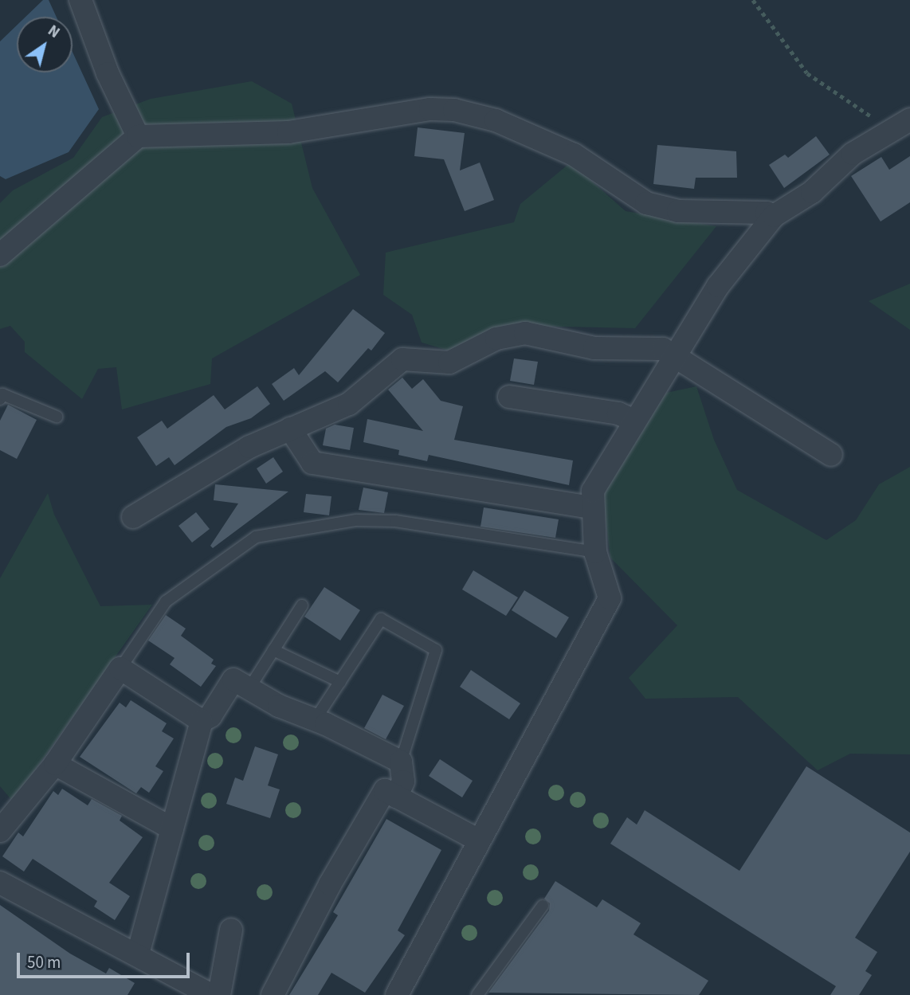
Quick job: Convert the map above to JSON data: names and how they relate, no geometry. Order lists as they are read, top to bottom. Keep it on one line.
{"scale_bar":"50 m","north":"top right"}
